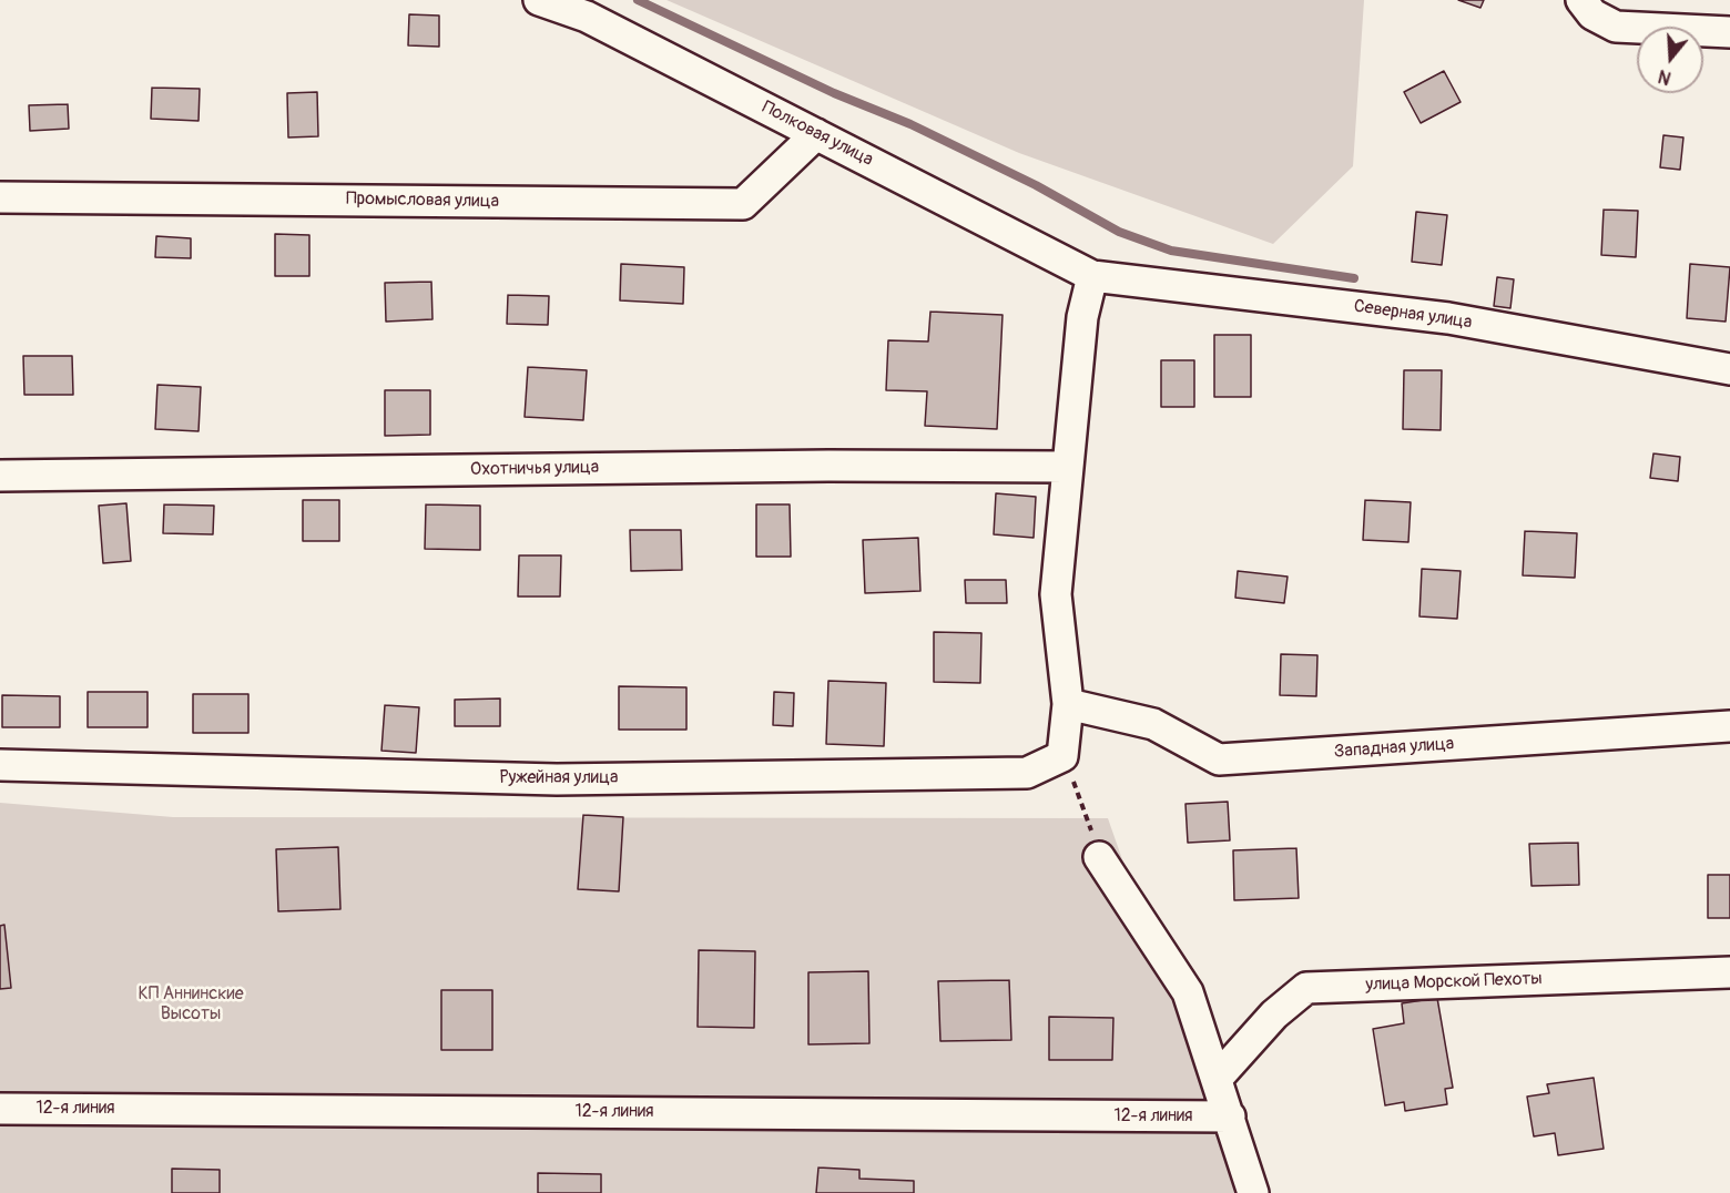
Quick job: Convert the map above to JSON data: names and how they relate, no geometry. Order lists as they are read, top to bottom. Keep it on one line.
{"streets":{"street":["Полковая улица","Промысловая улица","Северная улица","Охотничья улица","Западная улица","Ружейная улица","улица Морской Пехоты","12-я линия"]},"crossings":[["Полковая улица","Промысловая улица"],["Полковая улица","Северная улица"]],"parks":["КП Аннинские Высоты"],"north":"bottom"}
